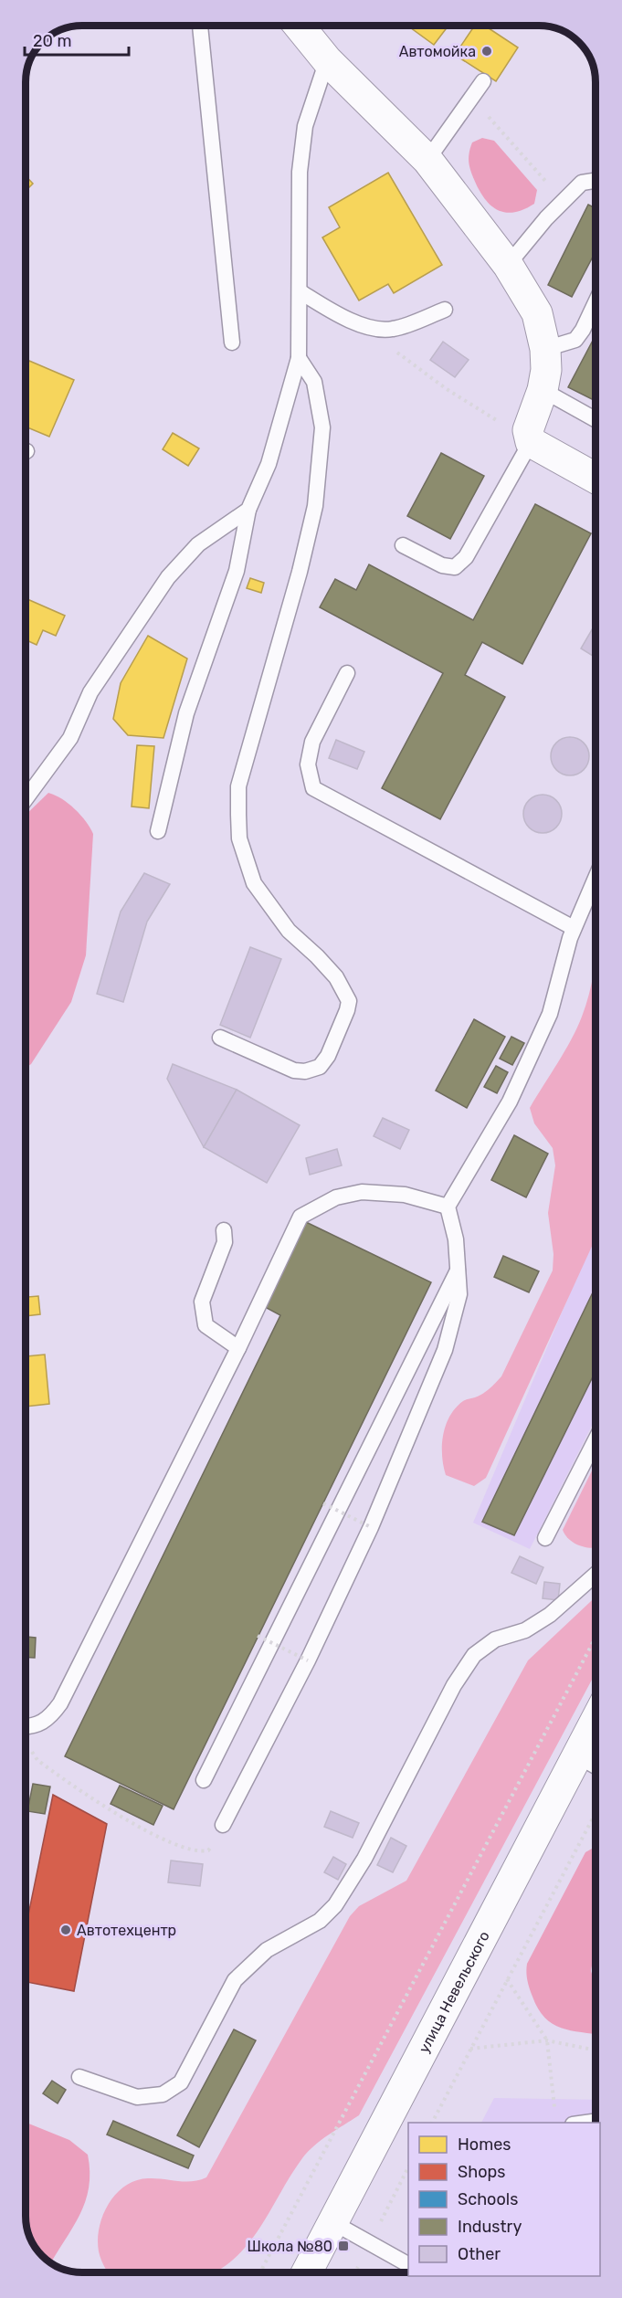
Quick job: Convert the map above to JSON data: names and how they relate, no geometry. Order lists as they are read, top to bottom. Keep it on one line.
{"streets":{"main road":["улица Невельского"]},"places":{"other":["Автомойка","Автотехцентр"],"transit":["Школа №80"]},"legend":["Homes","Shops","Schools","Industry","Other"],"scale_bar":"20 m"}
